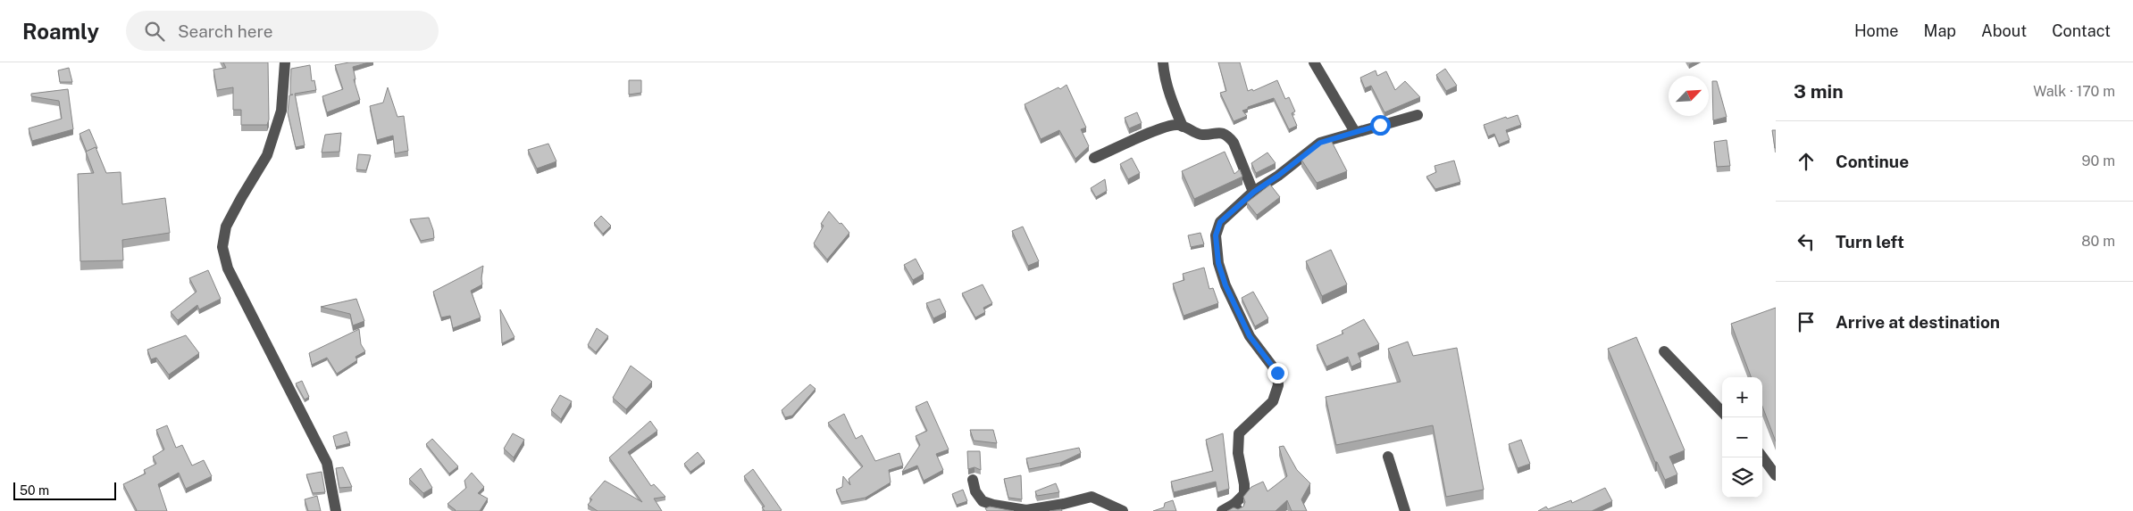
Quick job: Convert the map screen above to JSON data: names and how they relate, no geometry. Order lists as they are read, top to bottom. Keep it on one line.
{"scale_bar":"50 m","north":"top right","page":{"header":"Roamly","search":"Search here","nav":["Home","Map","About","Contact"],"heading":["3 min","Walk · 170 m"],"list":[["Continue","90 m"],["Turn left","80 m"],"Arrive at destination"],"map_buttons":["+","−"],"scale":"50 m"}}
